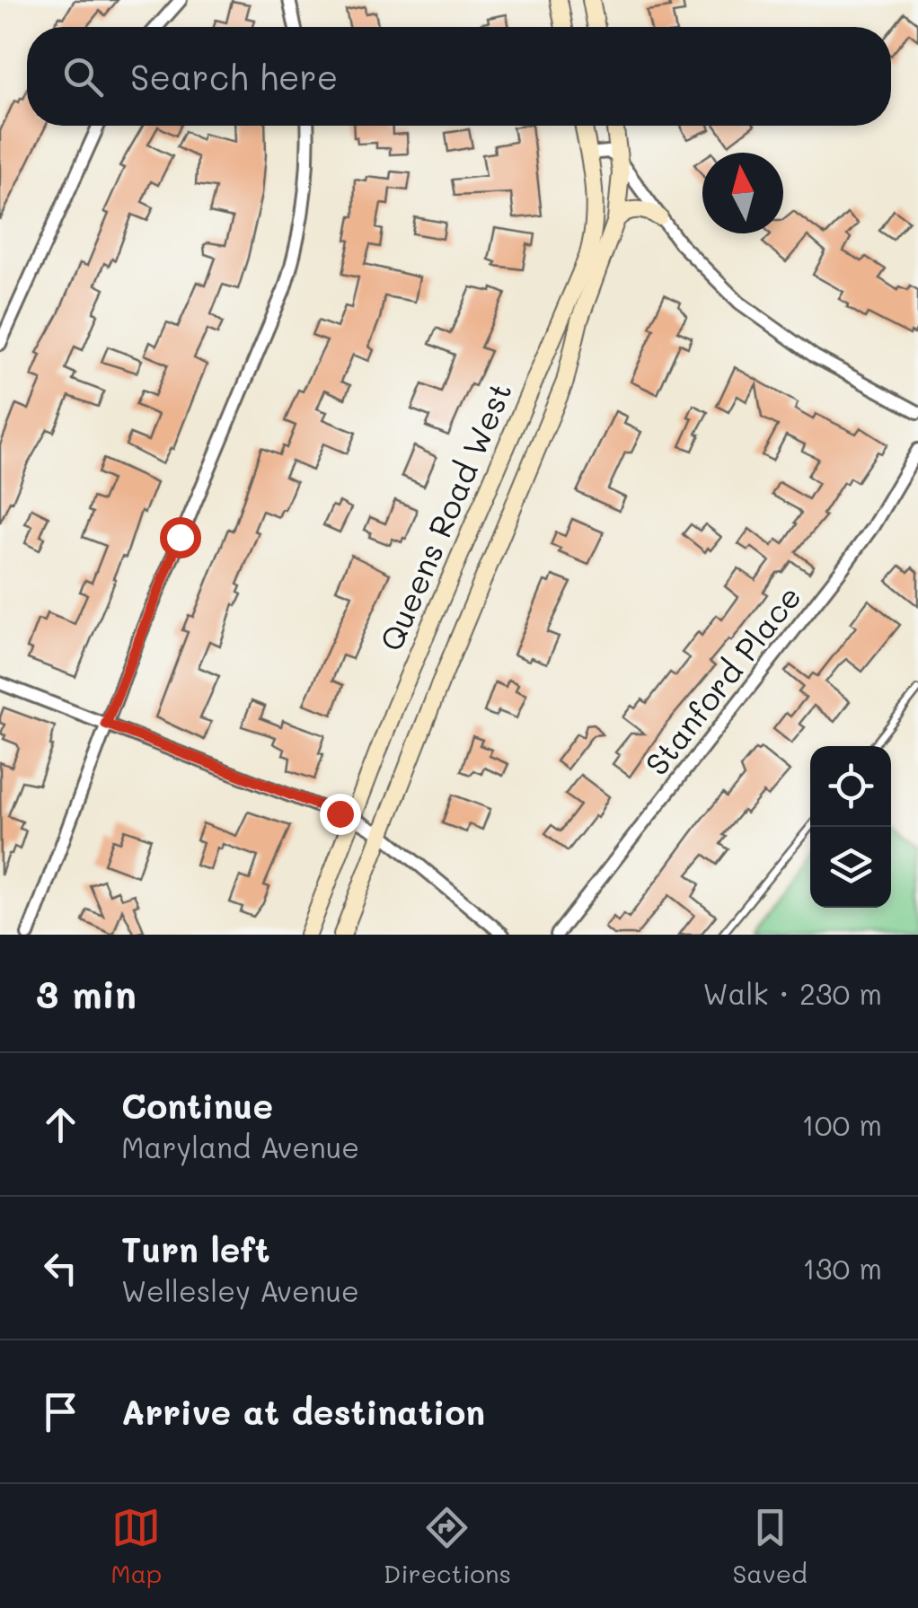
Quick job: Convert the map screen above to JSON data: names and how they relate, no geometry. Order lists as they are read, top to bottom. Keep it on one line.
{"streets":{"street":["Queens Road West","Stanford Place"]},"north":"top","page":{"search":"Search here","heading":["3 min","Walk · 230 m"],"list":[["Continue","Maryland Avenue","100 m"],["Turn left","Wellesley Avenue","130 m"],"Arrive at destination"],"nav":["Map","Directions","Saved"]}}
